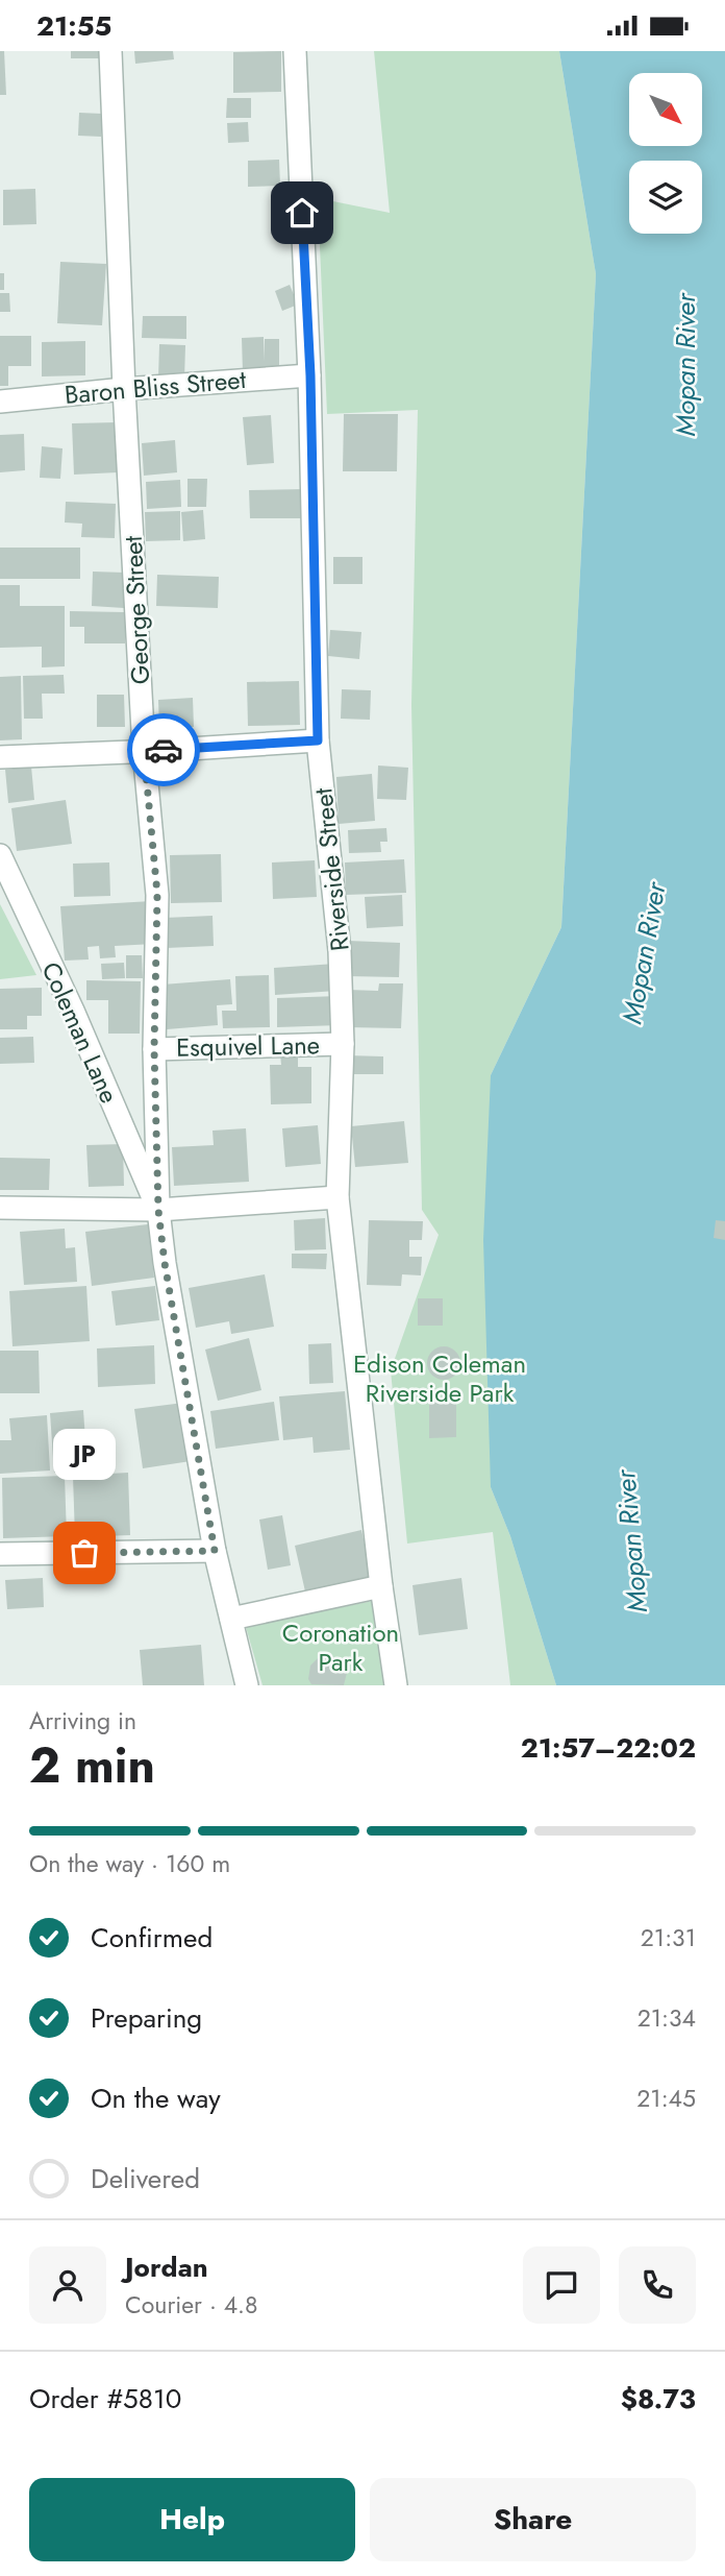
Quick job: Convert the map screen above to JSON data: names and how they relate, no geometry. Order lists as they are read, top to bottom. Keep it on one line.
{"streets":{"street":["Baron Bliss Street","George Street","Riverside Street","Coleman Lane","Esquivel Lane"]},"crossings":[["Baron Bliss Street","George Street"],["Baron Bliss Street","Riverside Street"],["George Street","Coleman Lane"],["George Street","Esquivel Lane"],["Riverside Street","Esquivel Lane"]],"water":["Mopan River"],"parks":["Edison Coleman Riverside Park","Coronation Park"],"places":["JP"],"north":"bottom right","page":{"status":"21:55","bubble":"JP","heading":["2 min","Arriving in","21:57–22:02"],"panel":["Jordan","Courier · 4.8","Order #5810","$8.73"],"bar":"On the way · 160 m","list":[["Confirmed","21:31"],["Preparing","21:34"],["On the way","21:45"],"Delivered"],"buttons":["Help","Share"]}}
